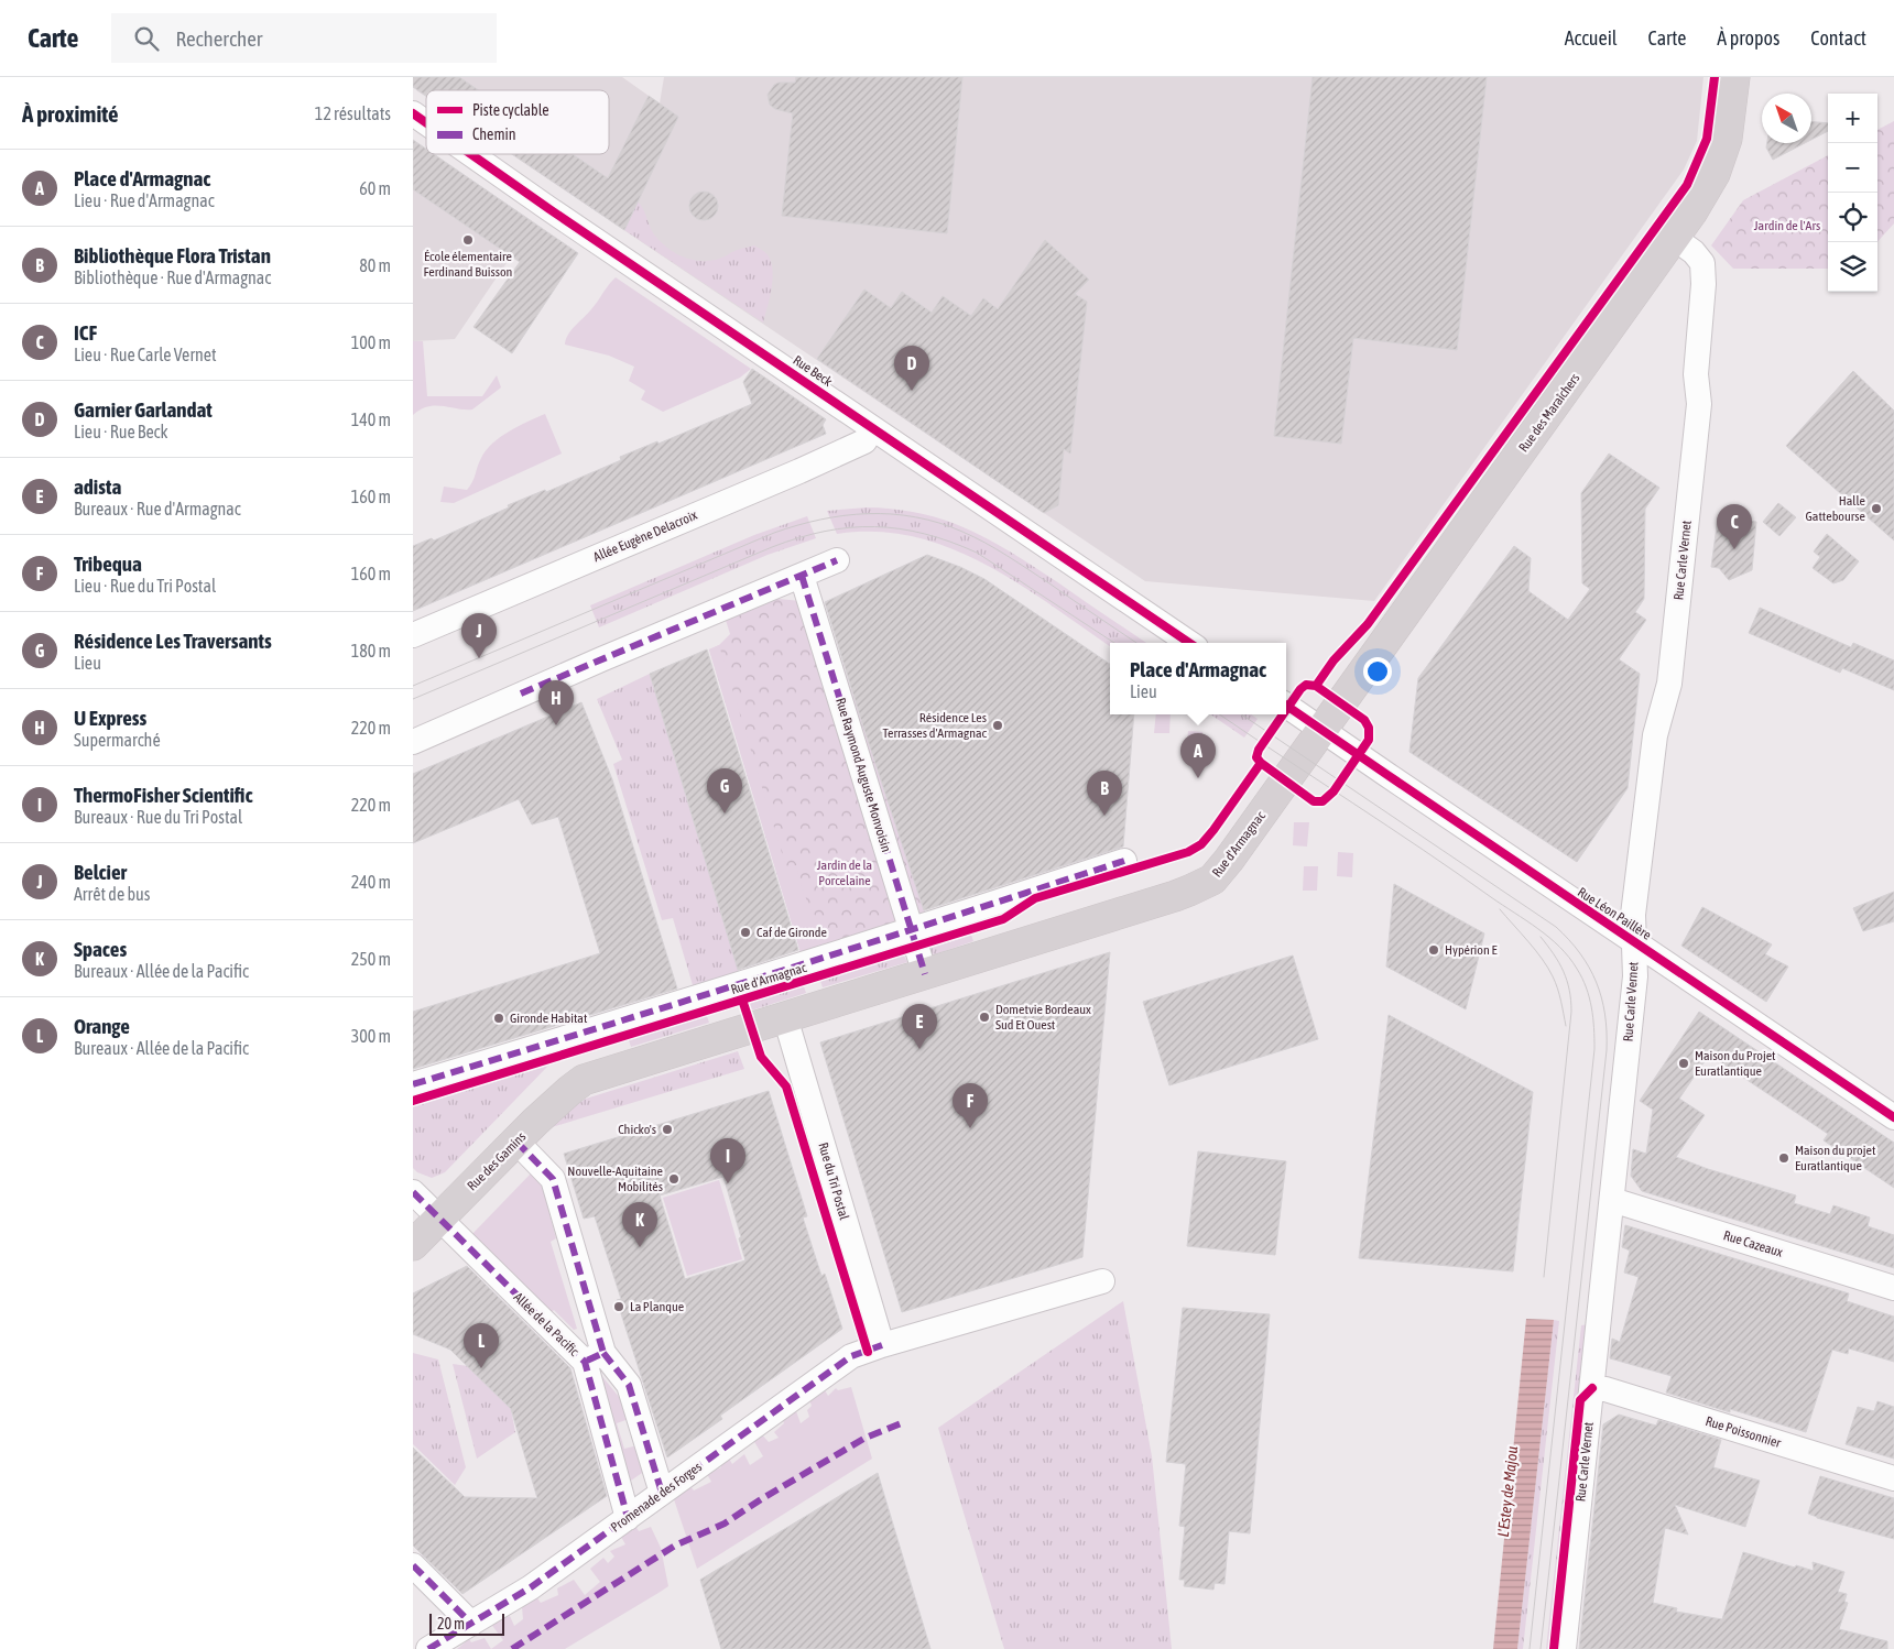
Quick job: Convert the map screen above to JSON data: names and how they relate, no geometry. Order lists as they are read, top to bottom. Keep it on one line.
{"streets":{"main road":["Rue des Maraîchers","Rue d'Armagnac","Rue des Gamins"],"street":["Rue Beck","Allée Eugène Delacroix","Rue Carle Vernet","Rue Raymond Auguste Monvoisin","Rue Léon Paillère","Rue du Tri Postal","Rue Cazeaux","Allée de la Pacific","Rue Poissonnier","Promenade des Forges"]},"crossings":[["Rue Beck","Allée Eugène Delacroix"],["Rue des Maraîchers","Rue Carle Vernet"],["Rue des Maraîchers","Rue d'Armagnac"],["Rue des Maraîchers","Rue Léon Paillère"],["Rue Carle Vernet","Rue Léon Paillère"],["Rue Carle Vernet","Rue Cazeaux"],["Rue Carle Vernet","Rue Poissonnier"],["Rue Raymond Auguste Monvoisin","Rue d'Armagnac"],["Rue d'Armagnac","Rue Léon Paillère"],["Rue d'Armagnac","Rue des Gamins"],["Rue d'Armagnac","Rue du Tri Postal"],["Rue des Gamins","Allée de la Pacific"],["Rue du Tri Postal","Promenade des Forges"],["Allée de la Pacific","Promenade des Forges"]],"water":["L'Estey de Majou"],"parks":["Jardin de l'Ars","Jardin de la Porcelaine"],"places":["École élementaire Ferdinand Buisson","Halle Gattebourse","Résidence Les Terrasses d'Armagnac","Caf de Gironde","Hypérion E","Dometvie Bordeaux Sud Et Ouest","Gironde Habitat","Maison du Projet Euratlantique","Chicko's","Maison du projet Euratlantique","Nouvelle-Aquitaine Mobilités","La Planque"],"legend":["Piste cyclable","Chemin"],"scale_bar":"20 m","north":"top left","page":{"header":"Carte","search":"Rechercher","nav":["Accueil","Carte","À propos","Contact"],"heading":["À proximité","12 résultats"],"map_buttons":["+","−"],"list":[{"mark":"A","name":"Place d'Armagnac","note":"Lieu · Rue d'Armagnac","value":"60 m"},{"mark":"B","name":"Bibliothèque Flora Tristan","note":"Bibliothèque · Rue d'Armagnac","value":"80 m"},{"mark":"C","name":"ICF","note":"Lieu · Rue Carle Vernet","value":"100 m"},{"mark":"D","name":"Garnier Garlandat","note":"Lieu · Rue Beck","value":"140 m"},{"mark":"E","name":"adista","note":"Bureaux · Rue d'Armagnac","value":"160 m"},{"mark":"F","name":"Tribequa","note":"Lieu · Rue du Tri Postal","value":"160 m"},{"mark":"G","name":"Résidence Les Traversants","note":"Lieu","value":"180 m"},{"mark":"H","name":"U Express","note":"Supermarché","value":"220 m"},{"mark":"I","name":"ThermoFisher Scientific","note":"Bureaux · Rue du Tri Postal","value":"220 m"},{"mark":"J","name":"Belcier","note":"Arrêt de bus","value":"240 m"},{"mark":"K","name":"Spaces","note":"Bureaux · Allée de la Pacific","value":"250 m"},{"mark":"L","name":"Orange","note":"Bureaux · Allée de la Pacific","value":"300 m"}],"pins":["D","C","J","H","A","G","B","E","F","I","K","L"],"popup":["Place d'Armagnac","Lieu"],"scale":"20 m"}}
